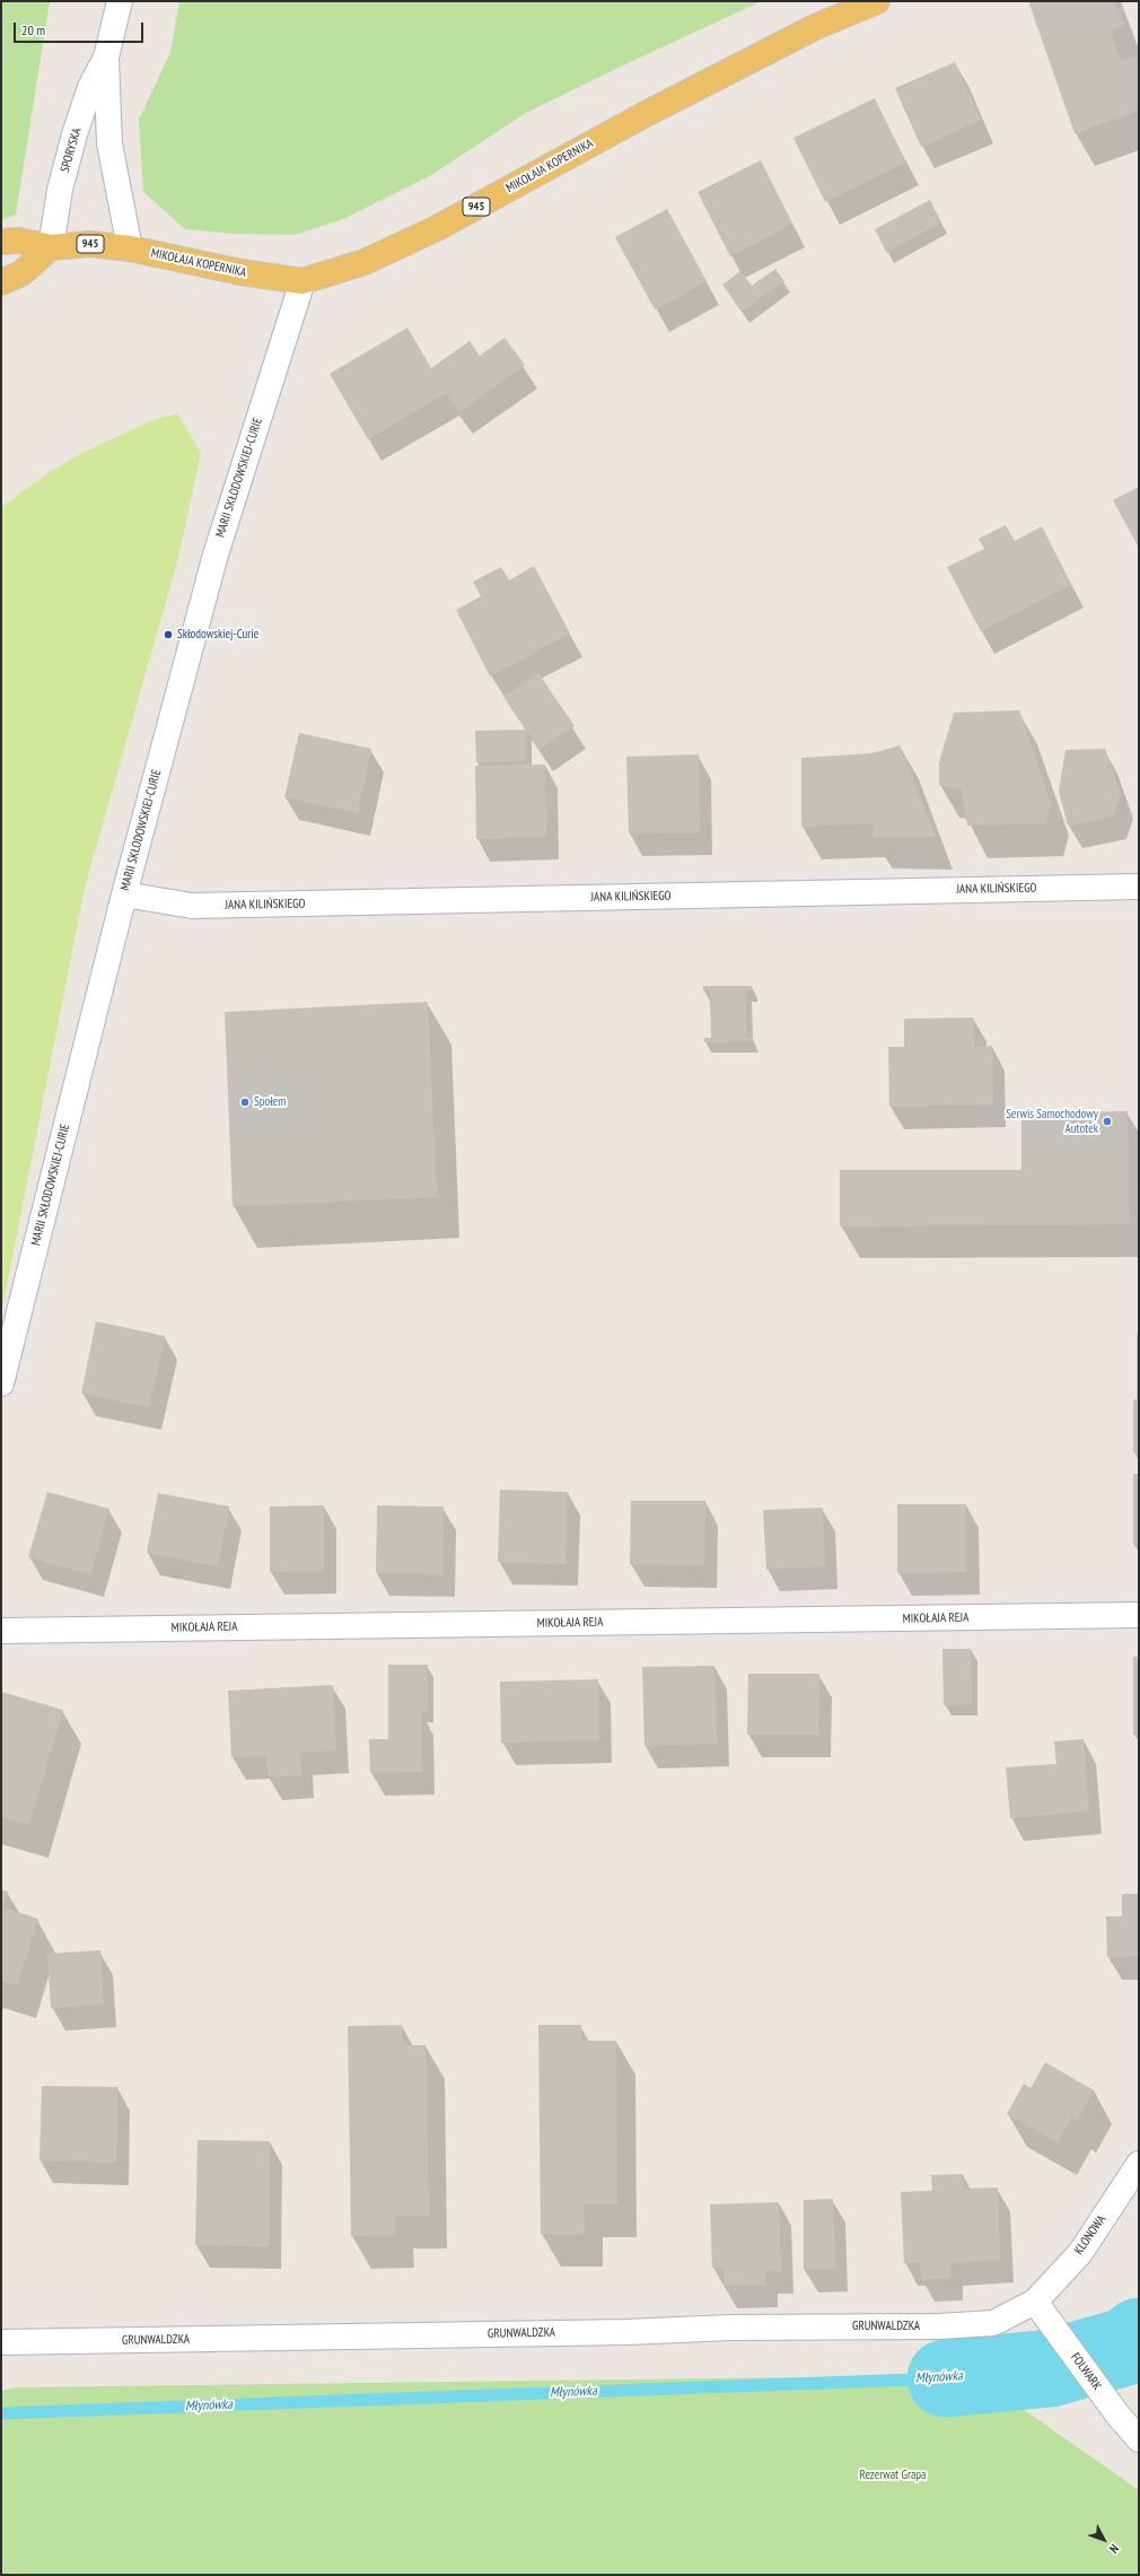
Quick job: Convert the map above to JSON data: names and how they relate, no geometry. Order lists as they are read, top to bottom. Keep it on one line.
{"streets":{"main road":["MIKOŁAJA KOPERNIKA","945"],"street":["SPORYSKA","MARII SKŁODOWSKIEJ-CURIE","JANA KILIŃSKIEGO","MIKOŁAJA REJA","KLONOWA","GRUNWALDZKA","FOLWARK"]},"crossings":[["SPORYSKA","MIKOŁAJA KOPERNIKA"],["MIKOŁAJA KOPERNIKA","MARII SKŁODOWSKIEJ-CURIE"],["MARII SKŁODOWSKIEJ-CURIE","JANA KILIŃSKIEGO"],["KLONOWA","GRUNWALDZKA"],["KLONOWA","FOLWARK"],["GRUNWALDZKA","FOLWARK"]],"water":["Młynówka"],"parks":["Rezerwat Grapa"],"places":["Skłodowskiej-Curie","Społem","Serwis Samochodowy Autotek"],"scale_bar":"20 m","north":"bottom right"}
